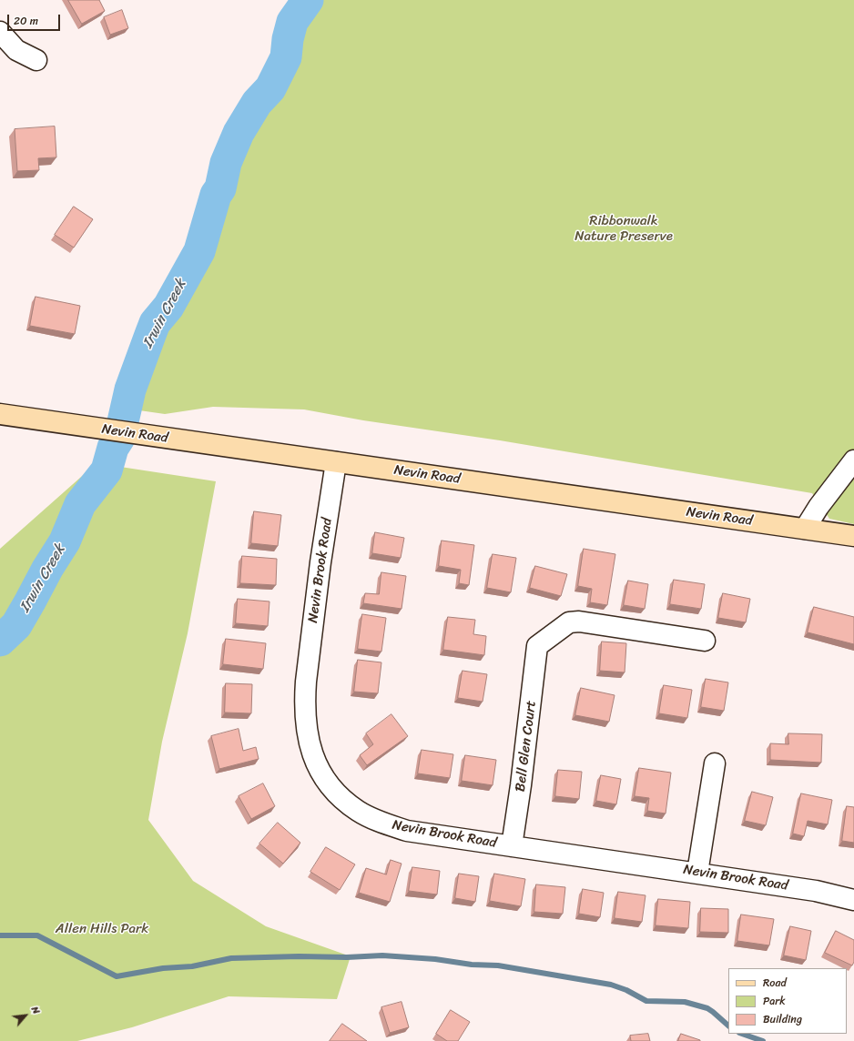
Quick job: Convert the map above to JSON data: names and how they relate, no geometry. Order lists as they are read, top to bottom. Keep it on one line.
{"streets":{"main road":["Nevin Road"],"street":["Nevin Brook Road","Bell Glen Court"]},"crossings":[["Nevin Road","Nevin Brook Road"],["Nevin Brook Road","Bell Glen Court"]],"water":["Irwin Creek"],"parks":["Ribbonwalk Nature Preserve","Allen Hills Park"],"legend":["Road","Park","Building"],"scale_bar":"20 m","north":"top right"}
